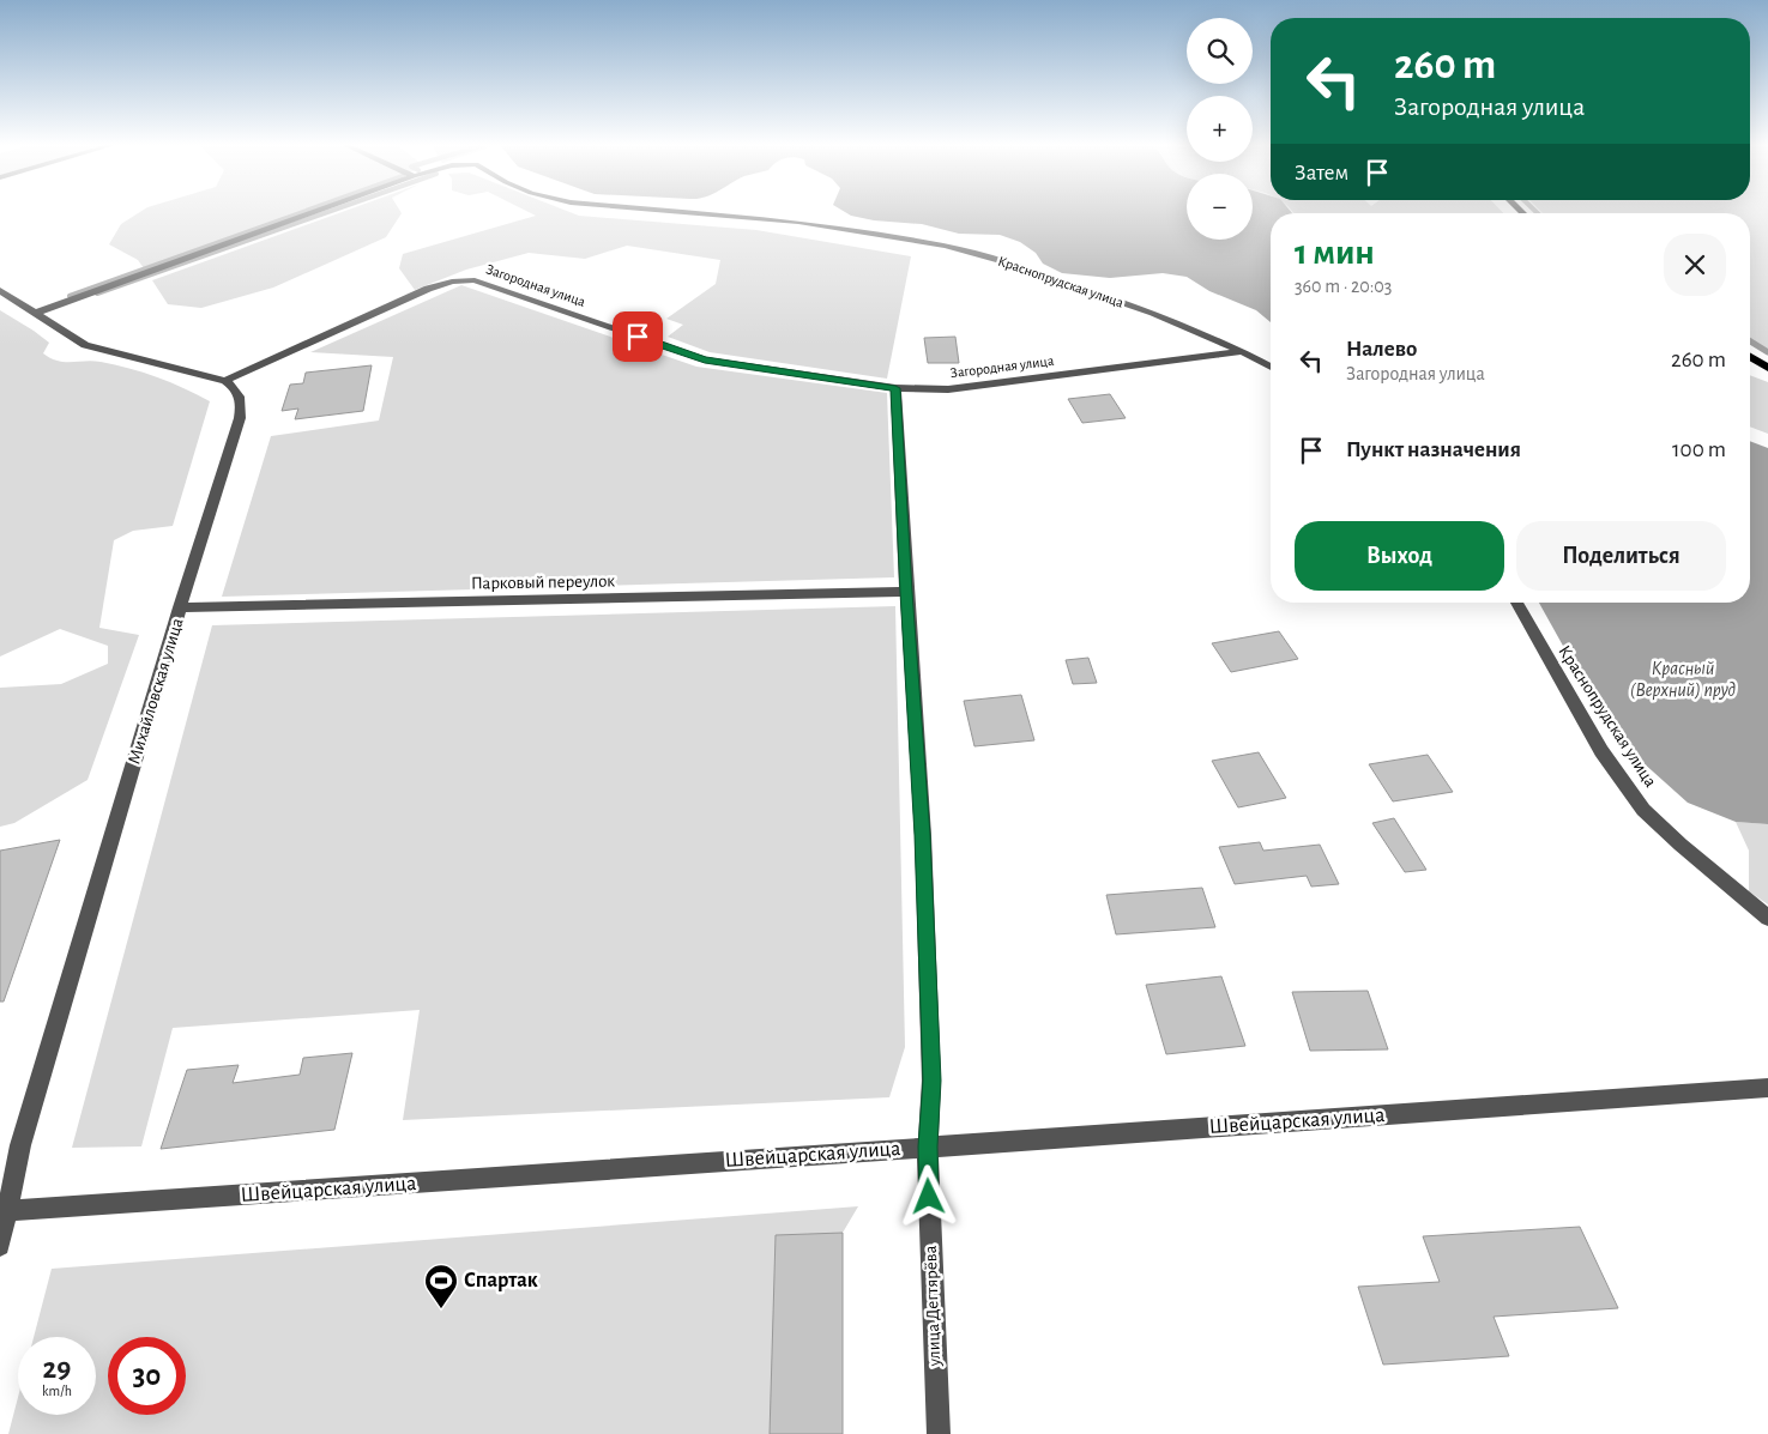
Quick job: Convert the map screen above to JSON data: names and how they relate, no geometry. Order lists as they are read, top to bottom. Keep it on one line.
{"streets":{"street":["Краснопрудская улица","Загородная улица","Парковый переулок","Михайловская улица","Швейцарская улица","улица Дегтярёва"]},"crossings":[["Краснопрудская улица","Загородная улица"],["Загородная улица","Михайловская улица"],["Загородная улица","улица Дегтярёва"],["Парковый переулок","Михайловская улица"],["Парковый переулок","улица Дегтярёва"],["Михайловская улица","Швейцарская улица"],["Швейцарская улица","улица Дегтярёва"]],"water":["Красный (Верхний) пруд"],"places":{"sports":["Спартак"]},"page":{"map_buttons":["+","−"],"turn":["260 m","Загородная улица"],"then":"Затем","heading":["1 мин","360 m · 20:03"],"list":[{"name":"Налево","note":"Загородная улица","value":"260 m"},{"name":"Пункт назначения","value":"100 m"}],"buttons":["Выход","Поделиться"],"speed":"29 km/h","limit":"30"}}
